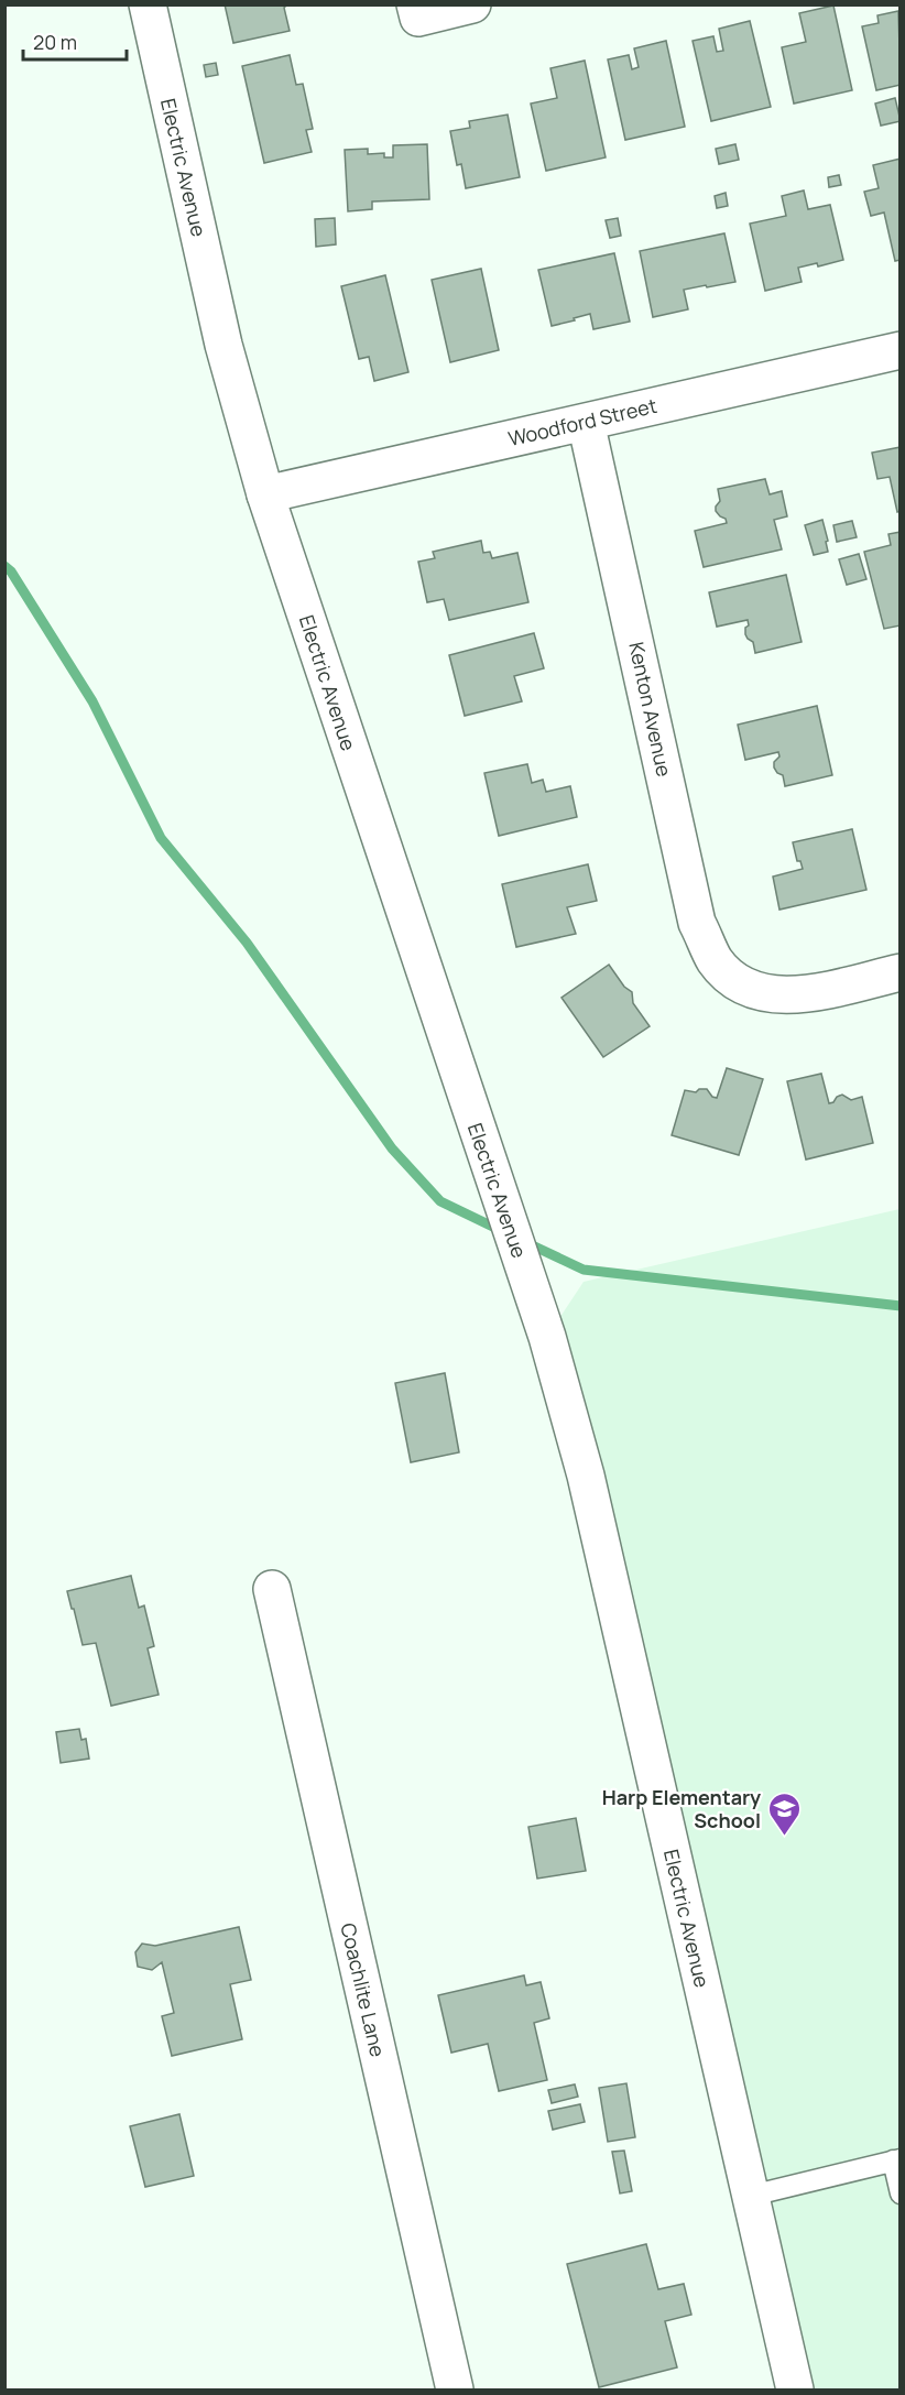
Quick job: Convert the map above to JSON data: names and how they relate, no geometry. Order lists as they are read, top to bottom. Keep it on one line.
{"streets":{"street":["Electric Avenue","Woodford Street","Kenton Avenue","Coachlite Lane"]},"crossings":[["Electric Avenue","Woodford Street"],["Woodford Street","Kenton Avenue"]],"places":{"school or university":["Harp Elementary School"]},"scale_bar":"20 m"}
